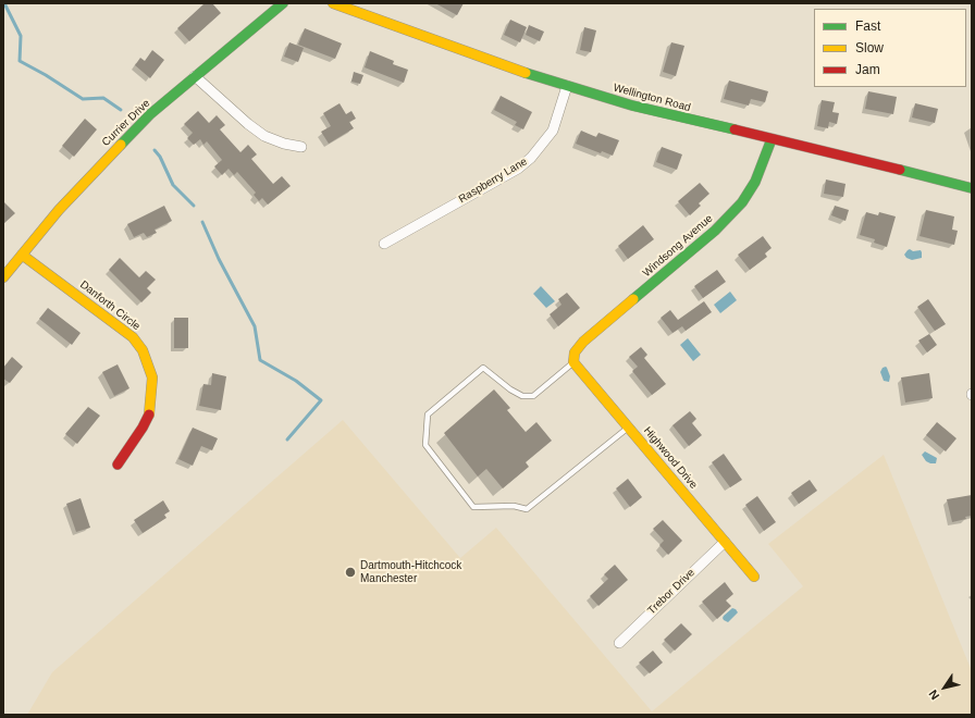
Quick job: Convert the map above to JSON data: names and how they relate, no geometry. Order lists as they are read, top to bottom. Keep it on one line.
{"streets":{"street":["Wellington Road","Currier Drive","Raspberry Lane","Windsong Avenue","Danforth Circle","Highwood Drive","Trebor Drive"]},"crossings":[["Wellington Road","Raspberry Lane"],["Wellington Road","Windsong Avenue"],["Currier Drive","Danforth Circle"],["Windsong Avenue","Highwood Drive"],["Highwood Drive","Trebor Drive"]],"places":["Dartmouth-Hitchcock Manchester"],"legend":["Fast","Slow","Jam"],"north":"bottom left"}
